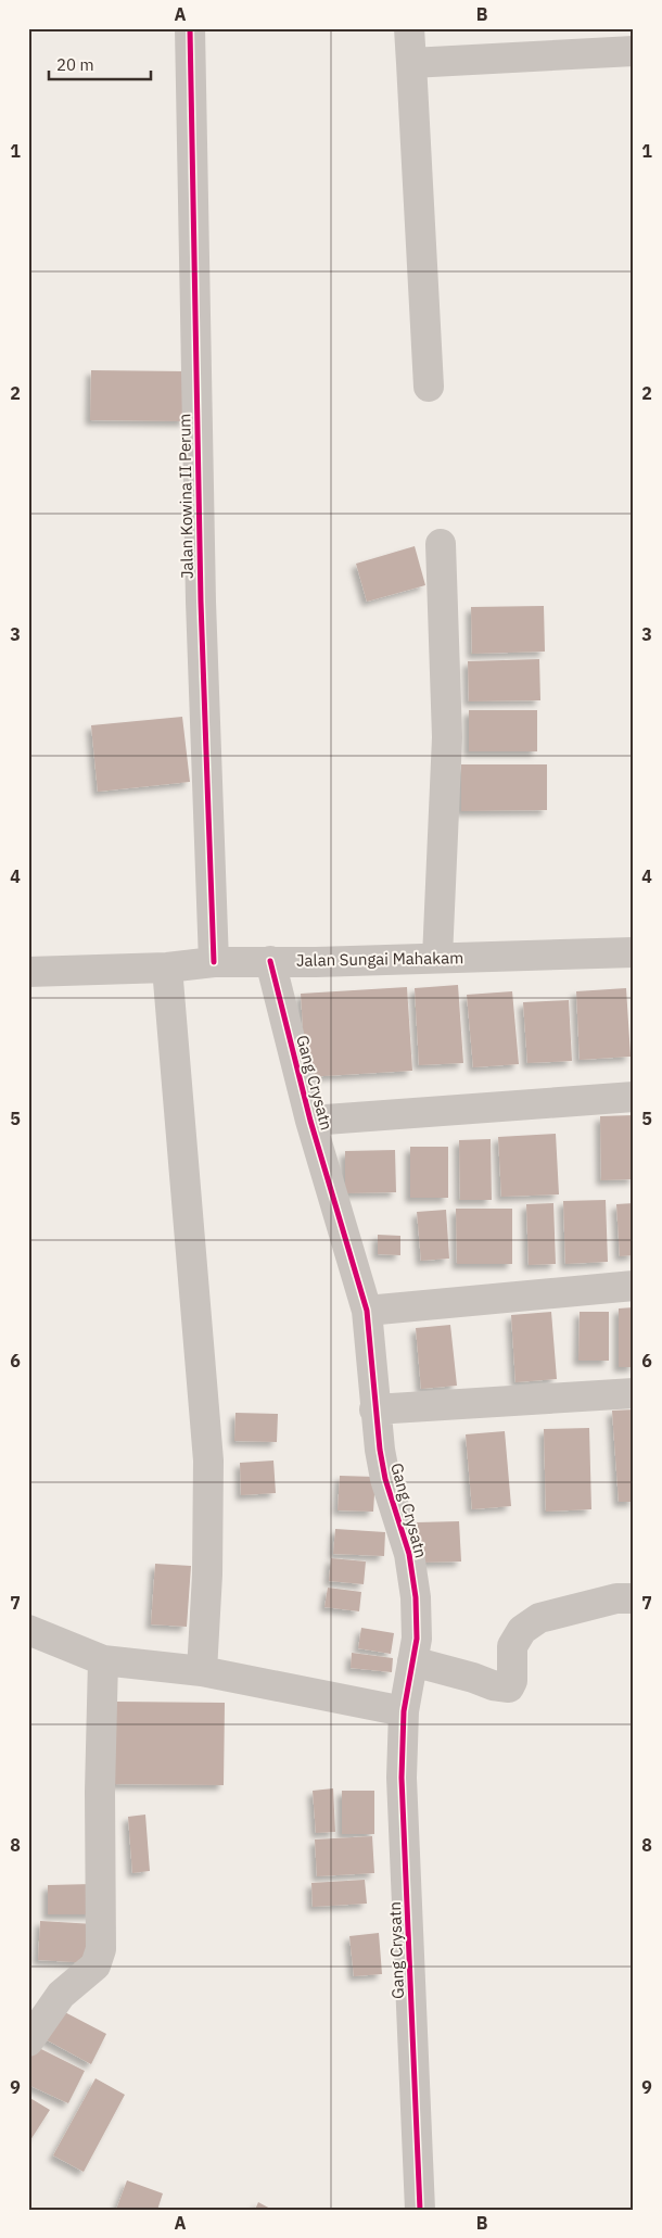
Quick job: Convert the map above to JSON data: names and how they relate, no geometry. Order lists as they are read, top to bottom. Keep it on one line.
{"streets":{"street":["Jalan Kowina II Perum","Jalan Sungai Mahakam","Gang Crysatn"]},"crossings":[["Jalan Kowina II Perum","Jalan Sungai Mahakam"],["Jalan Sungai Mahakam","Gang Crysatn"]],"scale_bar":"20 m","grid":{"columns":["A","B"],"rows":["1","2","3","4","5","6","7","8","9"]}}
